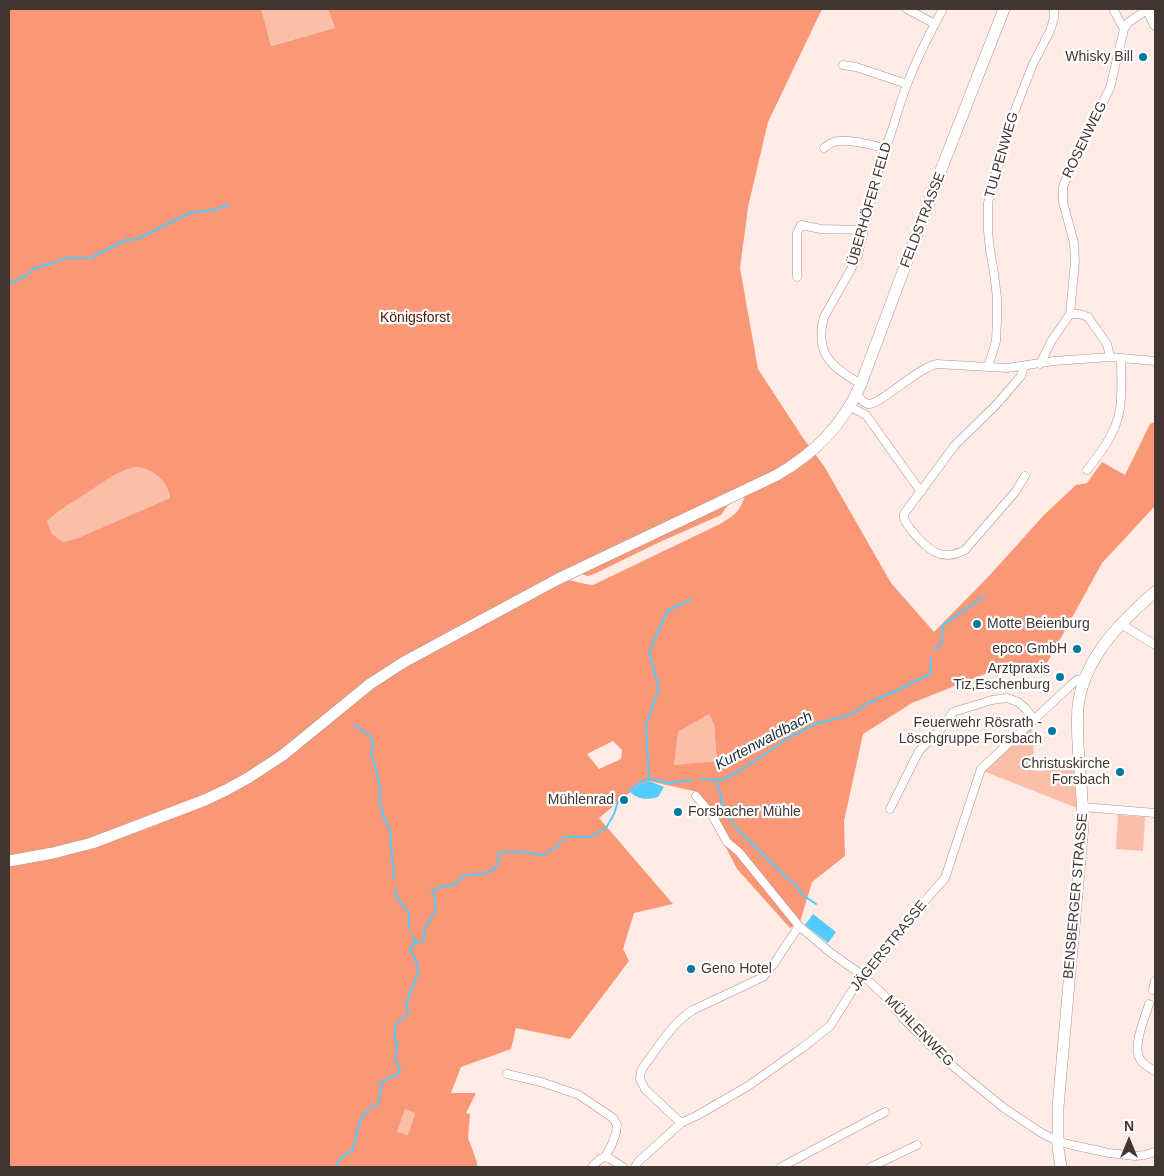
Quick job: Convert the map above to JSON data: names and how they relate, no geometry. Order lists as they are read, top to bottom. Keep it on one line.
{"streets":{"main road":["FELDSTRASSE","BENSBERGER STRASSE"],"street":["ROSENWEG","TULPENWEG","ÜBERHÖFER FELD","JÄGERSTRASSE","MÜHLENWEG"]},"crossings":[["ÜBERHÖFER FELD","FELDSTRASSE"],["BENSBERGER STRASSE","JÄGERSTRASSE"],["BENSBERGER STRASSE","MÜHLENWEG"],["JÄGERSTRASSE","MÜHLENWEG"]],"water":["Kurtenwaldbach"],"parks":["Königsforst"],"places":["Whisky Bill","Motte Beienburg","epco GmbH","Arztpraxis Tiz,Eschenburg","Feuerwehr Rösrath - Löschgruppe Forsbach","Christuskirche Forsbach","Mühlenrad","Forsbacher Mühle","Geno Hotel"],"north":"top"}
